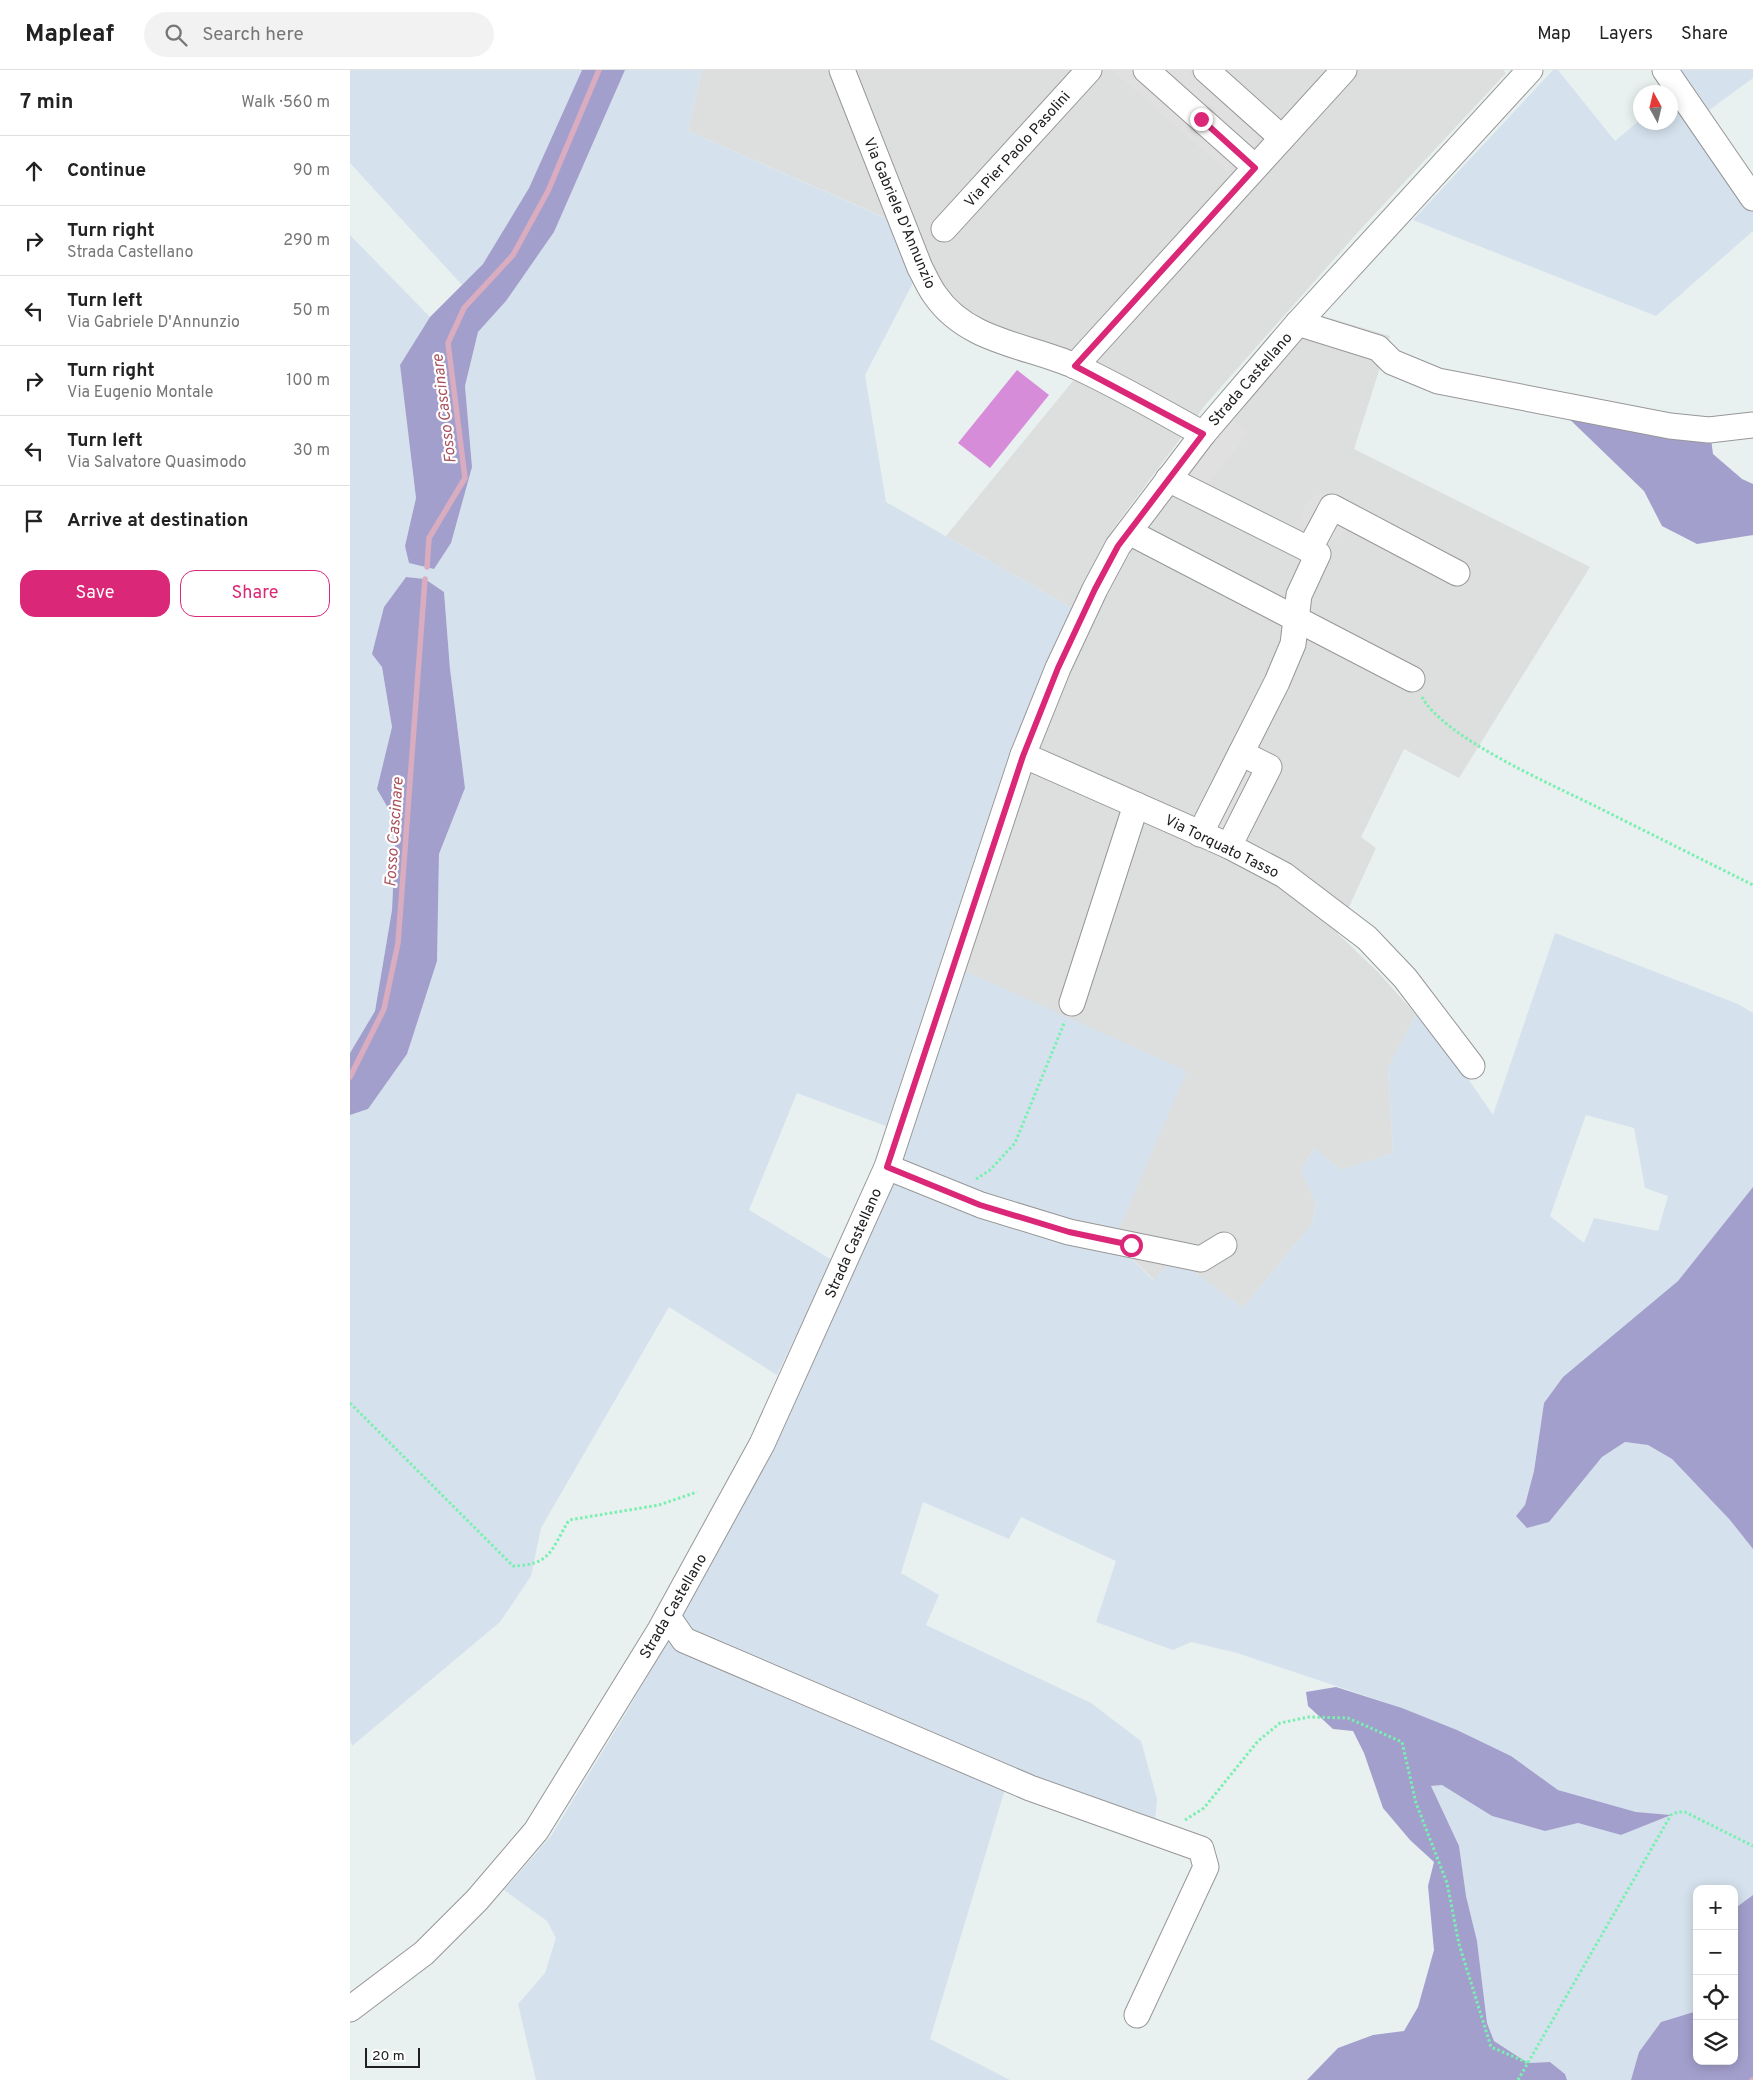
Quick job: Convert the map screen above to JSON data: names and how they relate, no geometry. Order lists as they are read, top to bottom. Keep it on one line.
{"streets":{"street":["Via Pier Paolo Pasolini","Via Gabriele D'Annunzio","Strada Castellano","Via Torquato Tasso"]},"crossings":[["Via Gabriele D'Annunzio","Strada Castellano"],["Strada Castellano","Via Torquato Tasso"]],"water":["Fosso Cascinare"],"scale_bar":"20 m","north":"top","page":{"header":"Mapleaf","search":"Search here","nav":["Map","Layers","Share"],"heading":["7 min","Walk · 560 m"],"list":[["Continue","90 m"],["Turn right","Strada Castellano","290 m"],["Turn left","Via Gabriele D'Annunzio","50 m"],["Turn right","Via Eugenio Montale","100 m"],["Turn left","Via Salvatore Quasimodo","30 m"],"Arrive at destination"],"buttons":["Save","Share"],"map_buttons":["+","−"],"scale":"20 m"}}
